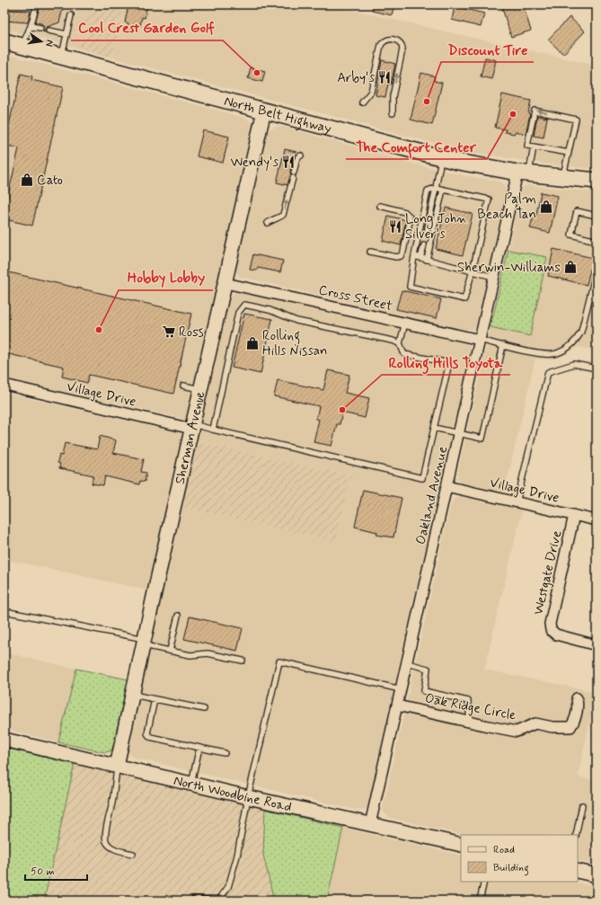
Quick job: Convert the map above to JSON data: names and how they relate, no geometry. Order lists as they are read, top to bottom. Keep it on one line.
{"streets":{"main road":["North Belt Highway"],"street":["Cross Street","Village Drive","Sherman Avenue","Oakland Avenue","Westgate Drive","Oak Ridge Circle","North Woodbine Road"]},"crossings":[["North Belt Highway","Sherman Avenue"],["North Belt Highway","Oakland Avenue"],["Cross Street","Sherman Avenue"],["Cross Street","Oakland Avenue"],["Village Drive","Sherman Avenue"],["Village Drive","Oakland Avenue"],["Village Drive","Westgate Drive"],["Sherman Avenue","North Woodbine Road"],["Oakland Avenue","Oak Ridge Circle"],["Oakland Avenue","North Woodbine Road"]],"places":{"other":["Cool Crest Garden Golf","Discount Tire","The Comfort Center","Hobby Lobby","Rolling Hills Toyota"],"restaurant":["Arby's","Wendy's","Long John Silver's"],"shop":["Cato","Palm Beach Tan","Sherwin-Williams","Rolling Hills Nissan"],"supermarket":["Ross"]},"legend":["Road","Building"],"scale_bar":"50 m","north":"right"}
